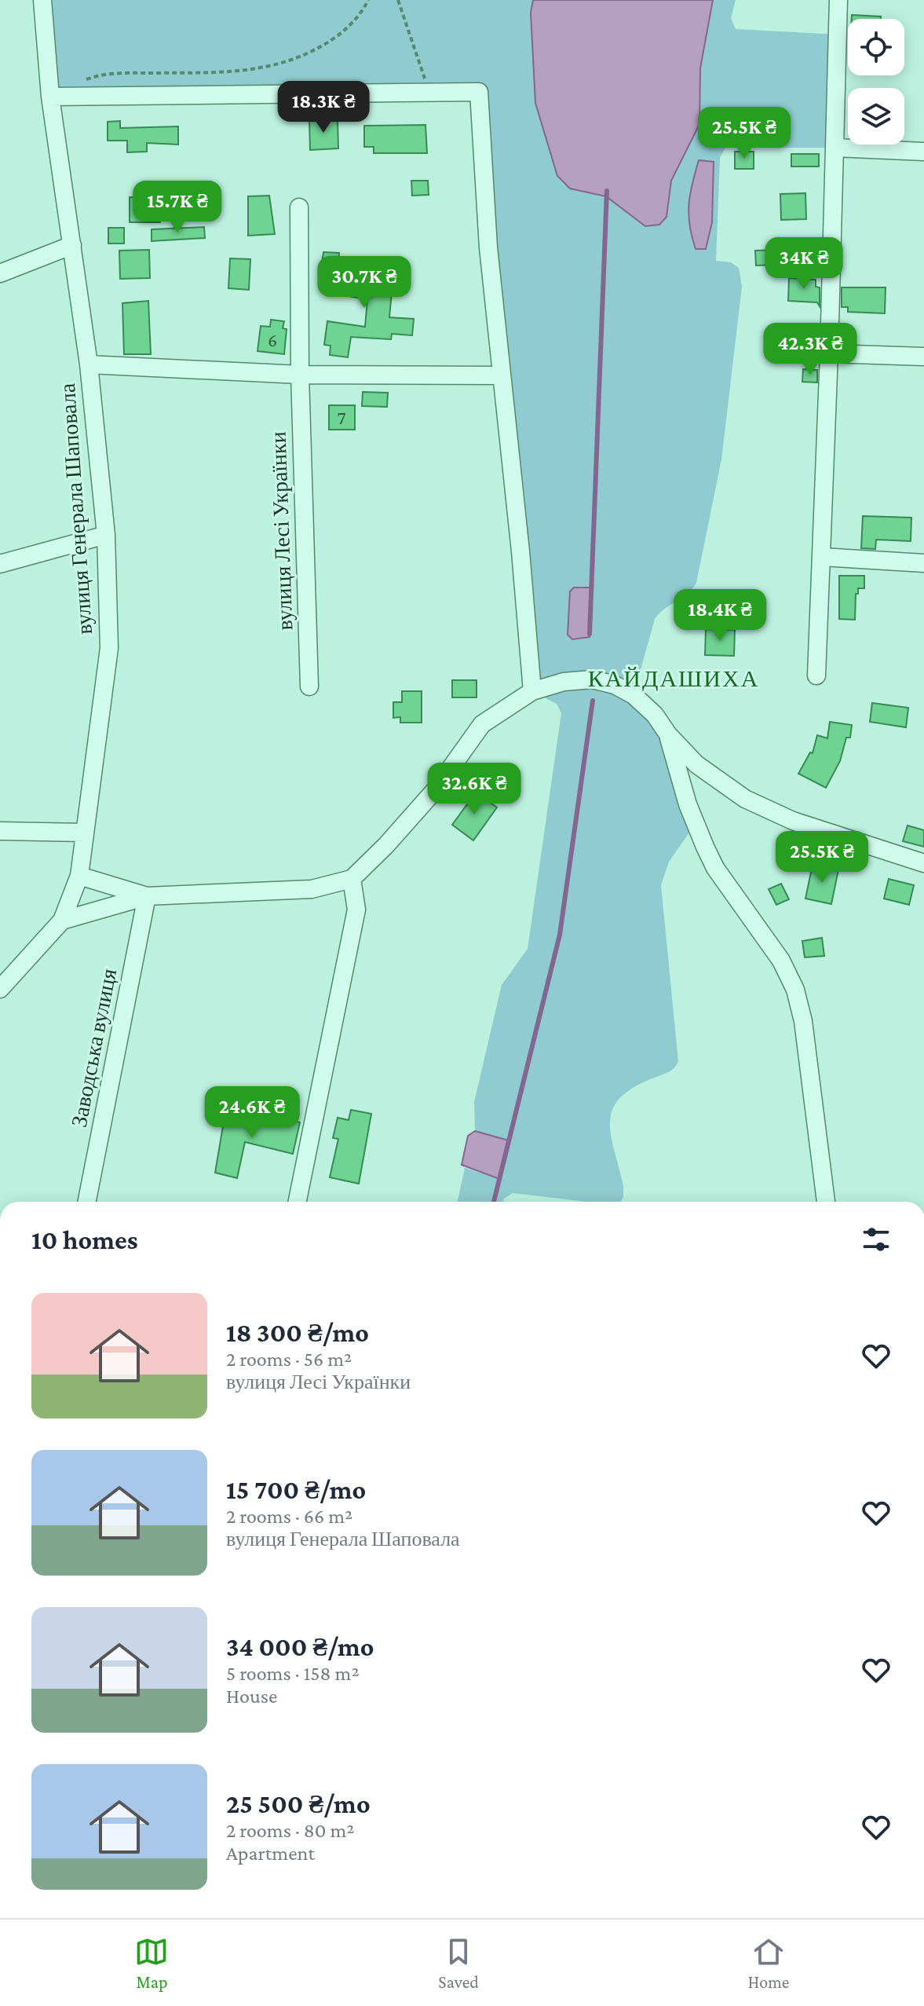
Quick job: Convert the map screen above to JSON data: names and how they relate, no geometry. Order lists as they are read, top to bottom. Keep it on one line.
{"streets":{"street":["вулиця Генерала Шаповала","вулиця Лесі Українки","Заводська вулиця"]},"districts":["КАЙДАШИХА"],"house_numbers":["6","7"],"page":{"price":["18.3K ₴","25.5K ₴","15.7K ₴","34K ₴","30.7K ₴","42.3K ₴","18.4K ₴","32.6K ₴","25.5K ₴","24.6K ₴"],"heading":"10 homes","list":[{"name":"18 300 ₴/mo","note":"2 rooms · 56 m² · вулиця Лесі Українки"},{"name":"15 700 ₴/mo","note":"2 rooms · 66 m² · вулиця Генерала Шаповала"},{"name":"34 000 ₴/mo","note":"5 rooms · 158 m² · House"},{"name":"25 500 ₴/mo","note":"2 rooms · 80 m² · Apartment"}],"tabs":["Map","Saved","Home"]}}
